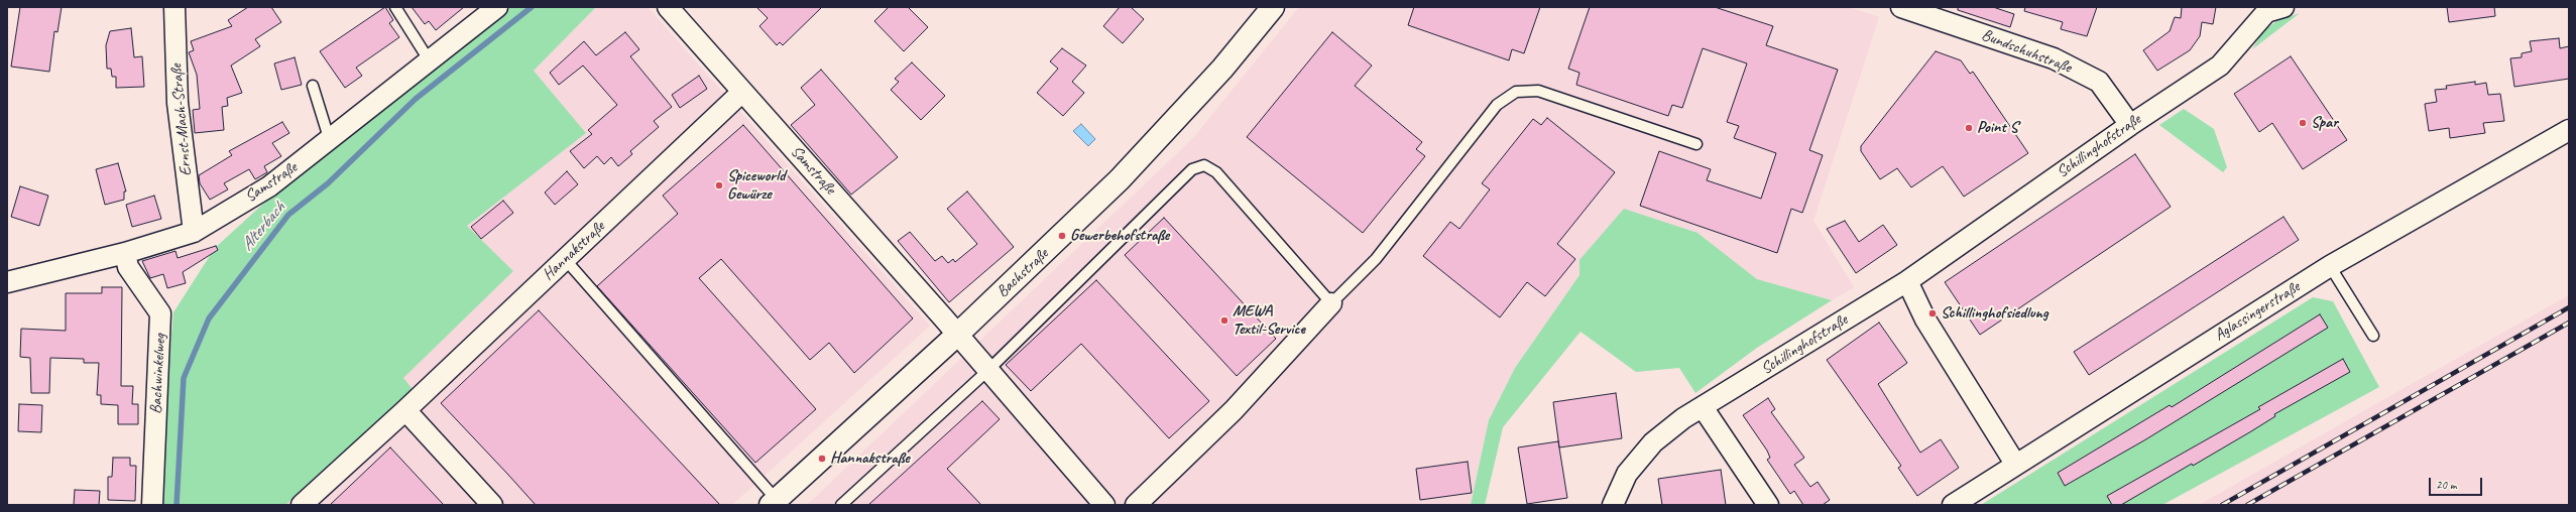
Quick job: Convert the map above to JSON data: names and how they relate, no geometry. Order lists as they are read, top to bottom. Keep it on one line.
{"streets":{"street":["Bundschuhstraße","Ernst-Mach-Straße","Schillinghofstraße","Samstraße","Hannakstraße","Bachstraße","Aglassingerstraße","Bachwinkelweg"]},"crossings":[["Bundschuhstraße","Schillinghofstraße"],["Ernst-Mach-Straße","Samstraße"],["Samstraße","Hannakstraße"],["Samstraße","Bachstraße"],["Samstraße","Bachwinkelweg"]],"water":["Alterbach"],"places":["Spar","Point S","Spiceworld Gewürze","Gewerbehofstraße","Schillinghofsiedlung","MEWA Textil-Service","Hannakstraße"],"scale_bar":"20 m"}
